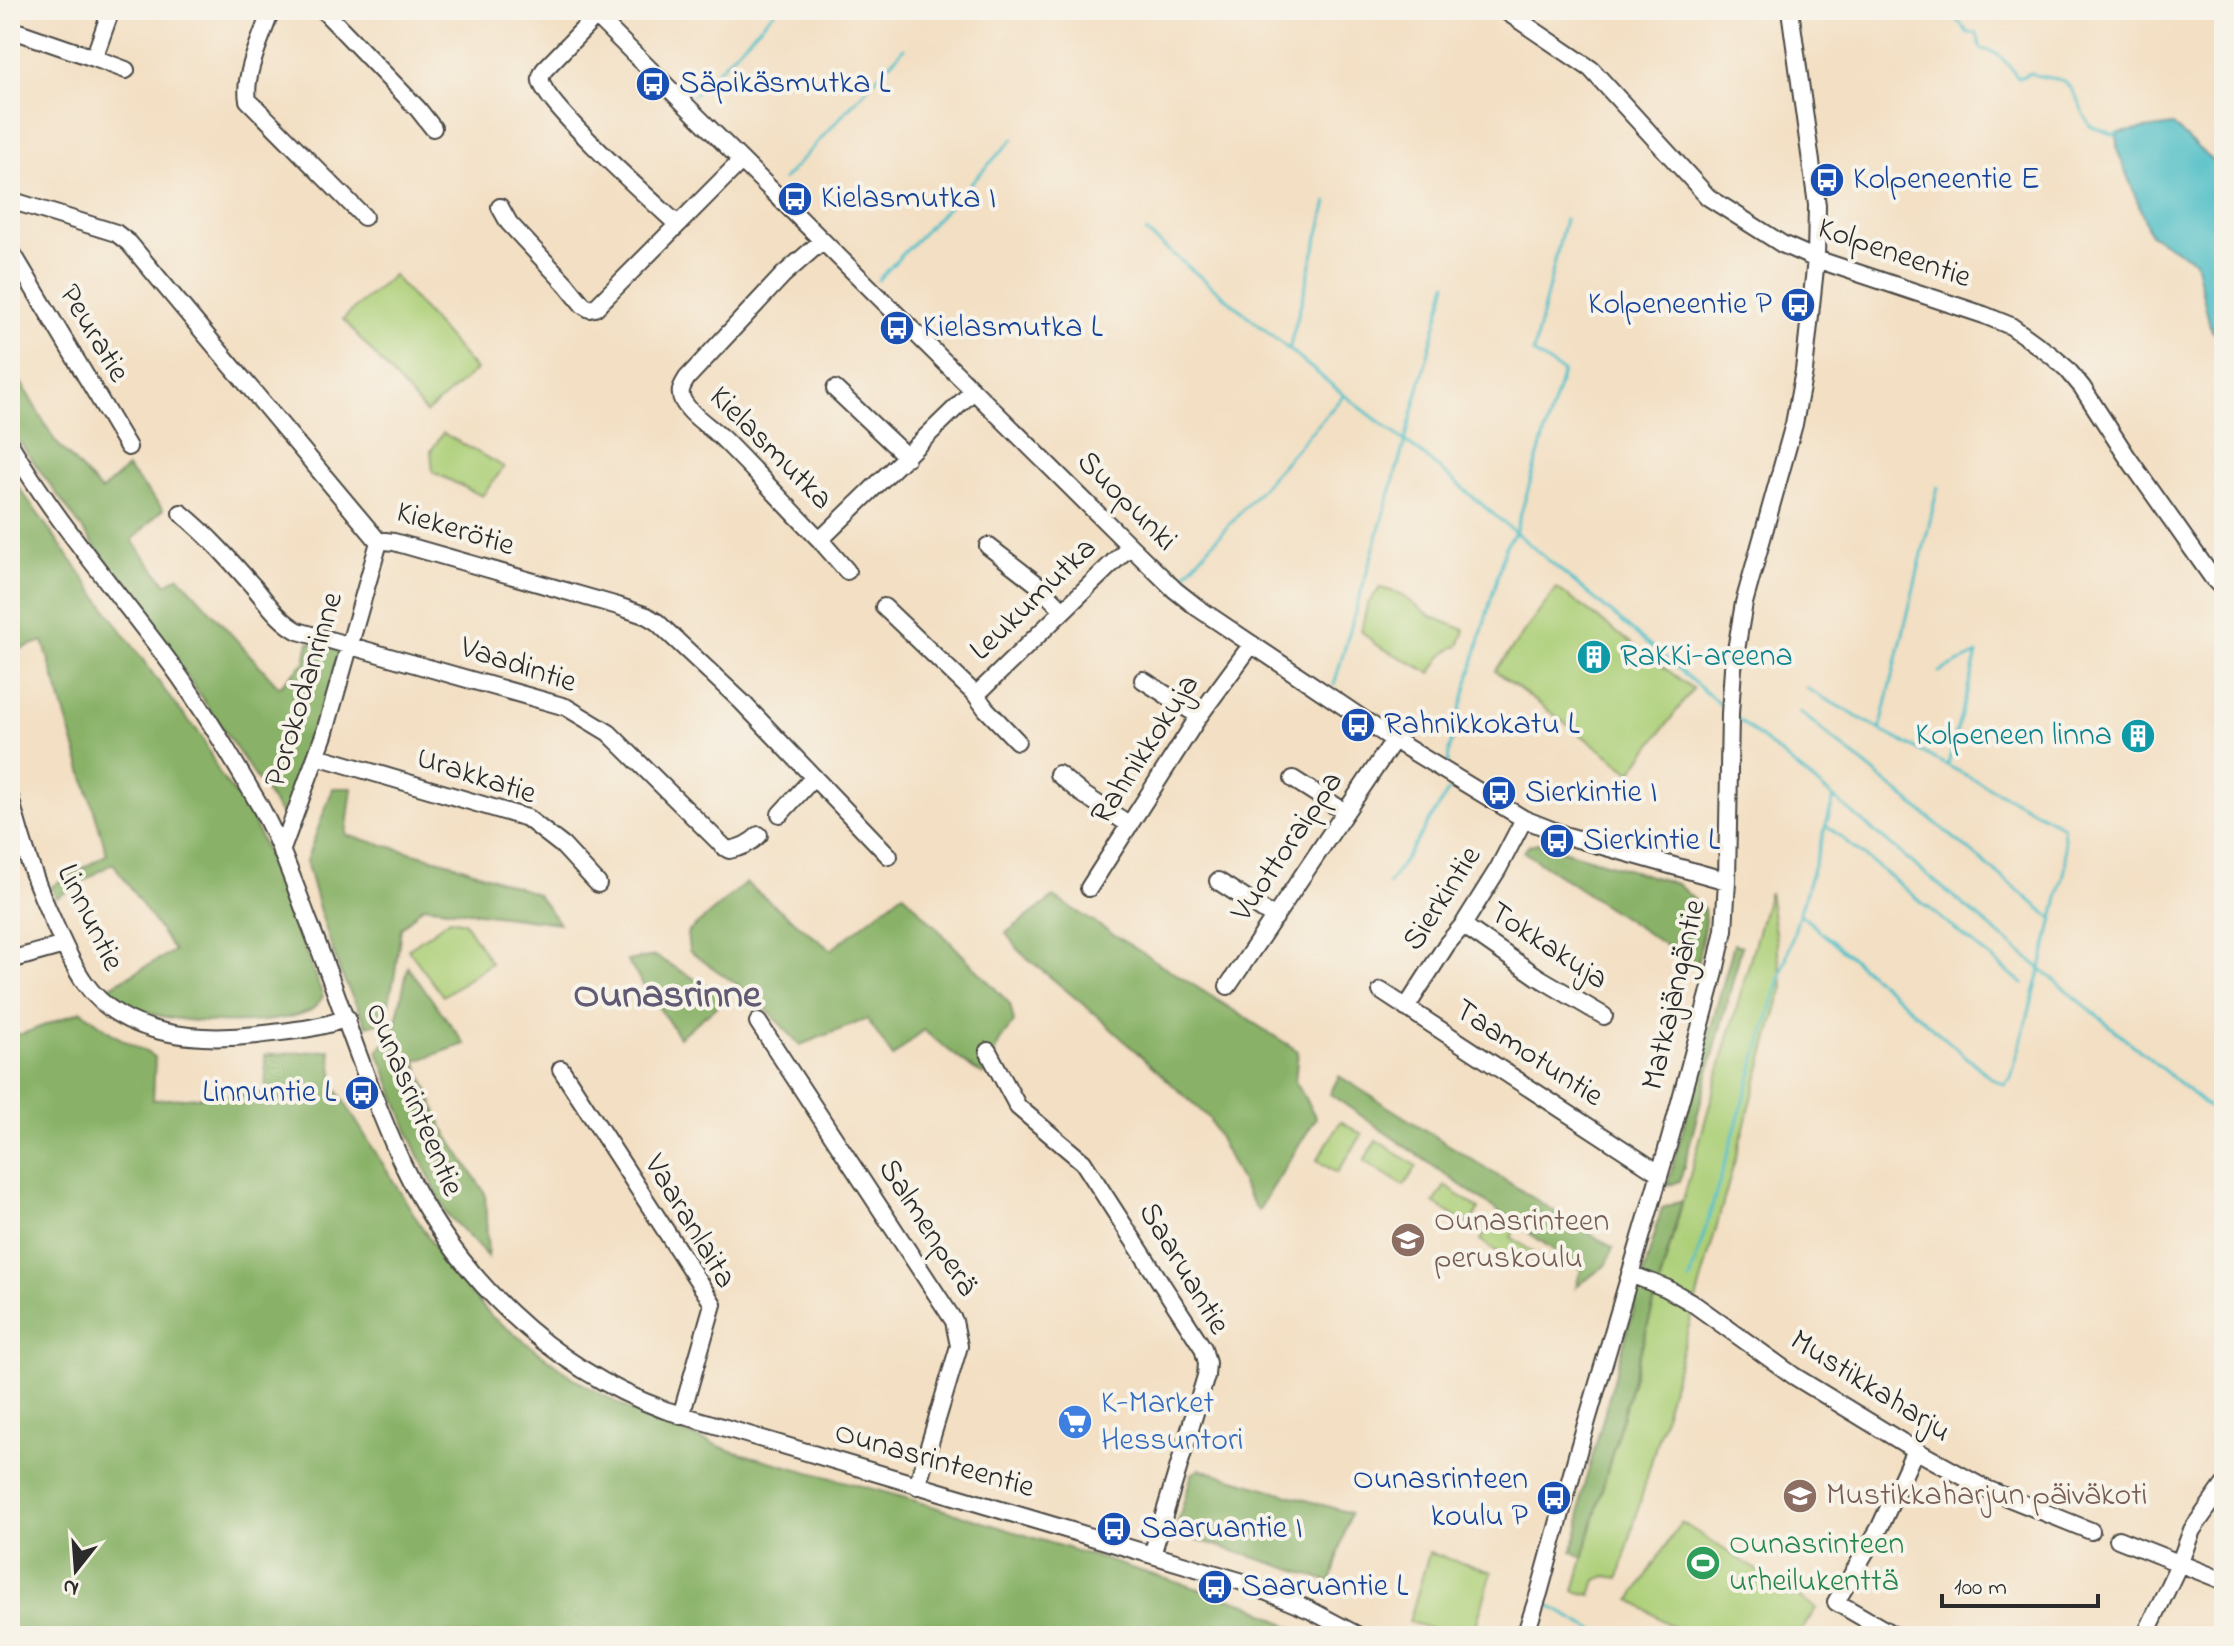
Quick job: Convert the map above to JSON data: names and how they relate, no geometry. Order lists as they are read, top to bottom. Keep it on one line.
{"streets":{"street":["Kolpeneentie","Peuratie","Kielasmutka","Suopunki","Kiekerötie","Leukumutka","Vaadintie","Porokodanrinne","Rahnikkokuja","Urakkatie","Vuottoraippa","Sierkintie","Linnuntie","Tokkakuja","Matkajängäntie","Taamotuntie","Ounasrinteentie","Vaaranlaita","Salmenperä","Saaruantie","Mustikkaharju"]},"crossings":[["Kolpeneentie","Matkajängäntie"],["Kielasmutka","Suopunki"],["Suopunki","Leukumutka"],["Suopunki","Rahnikkokuja"],["Suopunki","Vuottoraippa"],["Suopunki","Sierkintie"],["Suopunki","Matkajängäntie"],["Kiekerötie","Porokodanrinne"],["Vaadintie","Porokodanrinne"],["Porokodanrinne","Urakkatie"],["Porokodanrinne","Ounasrinteentie"],["Sierkintie","Tokkakuja"],["Sierkintie","Taamotuntie"],["Linnuntie","Ounasrinteentie"],["Matkajängäntie","Taamotuntie"],["Matkajängäntie","Mustikkaharju"],["Ounasrinteentie","Vaaranlaita"],["Ounasrinteentie","Salmenperä"],["Ounasrinteentie","Saaruantie"]],"districts":["Ounasrinne"],"places":{"bus stop":["Säpikäsmutka L","Kolpeneentie E","Kielasmutka I","Kolpeneentie P","Kielasmutka L","Rahnikkokatu L","Sierkintie I","Sierkintie L","Linnuntie L","Ounasrinteen koulu P","Saaruantie I","Saaruantie L"],"building":["RaKKi-areena","Kolpeneen linna"],"school or university":["Ounasrinteen peruskoulu","Mustikkaharjun päiväkoti"],"supermarket":["K-Market Hessuntori"],"sports":["Ounasrinteen urheilukenttä"]},"scale_bar":"100 m","north":"bottom"}
